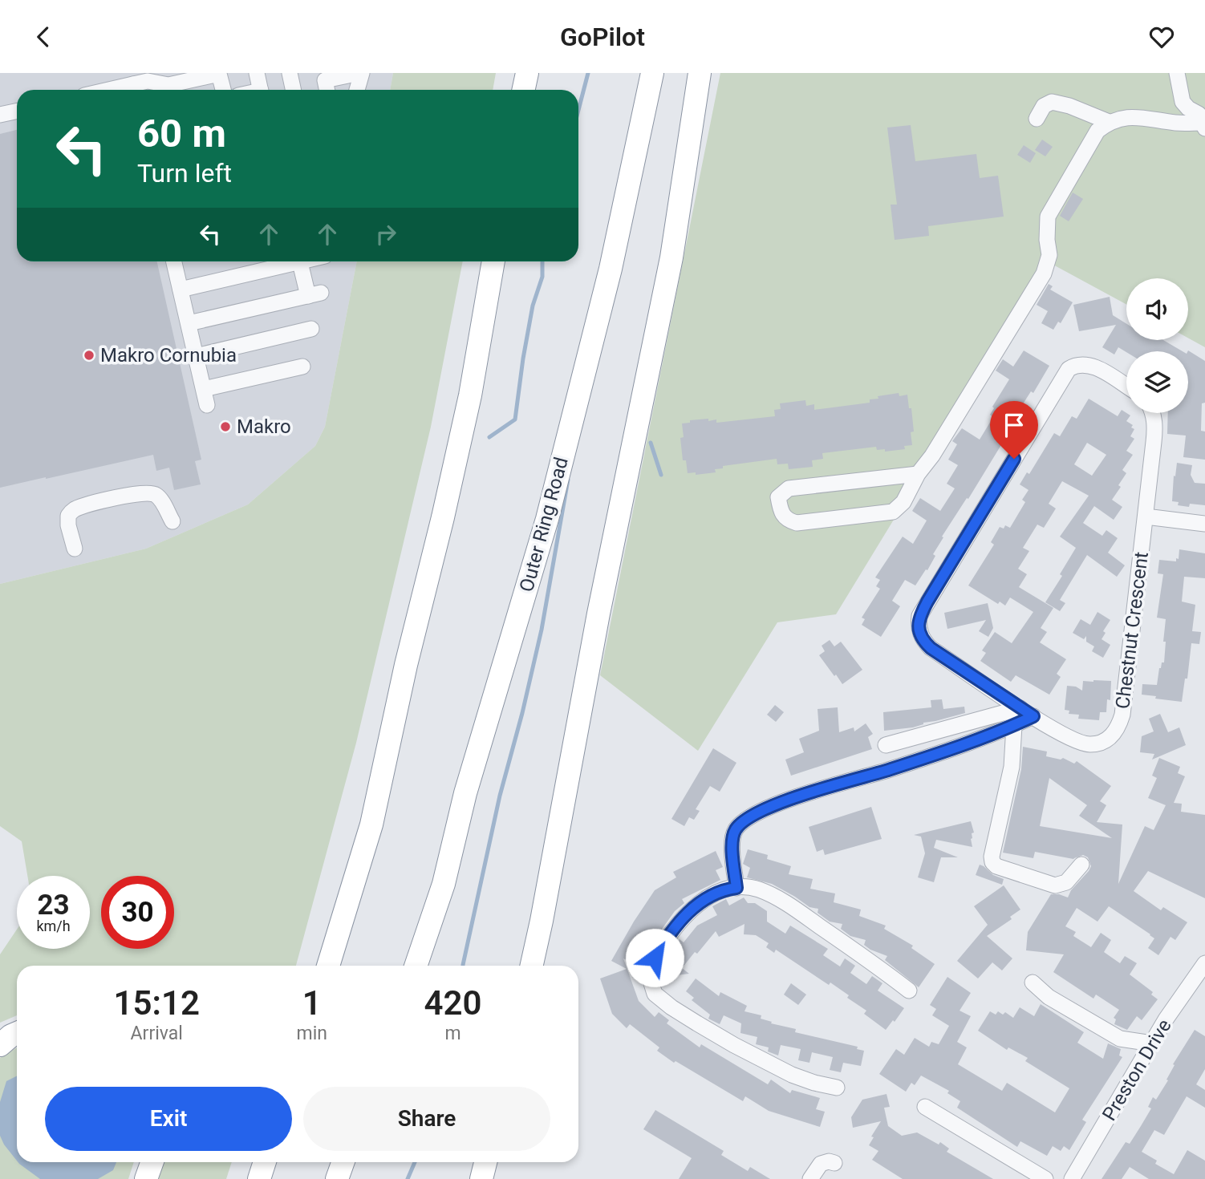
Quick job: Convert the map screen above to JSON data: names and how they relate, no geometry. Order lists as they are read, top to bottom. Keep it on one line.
{"streets":{"highway":["Outer Ring Road"],"street":["Chestnut Crescent","Preston Drive"]},"places":["Makro Cornubia","Makro"],"page":{"header":"GoPilot","turn":["60 m","Turn left"],"speed":"23 km/h","limit":"30","eta":["15:12","Arrival","1","min","420","m"],"buttons":["Exit","Share"]}}
